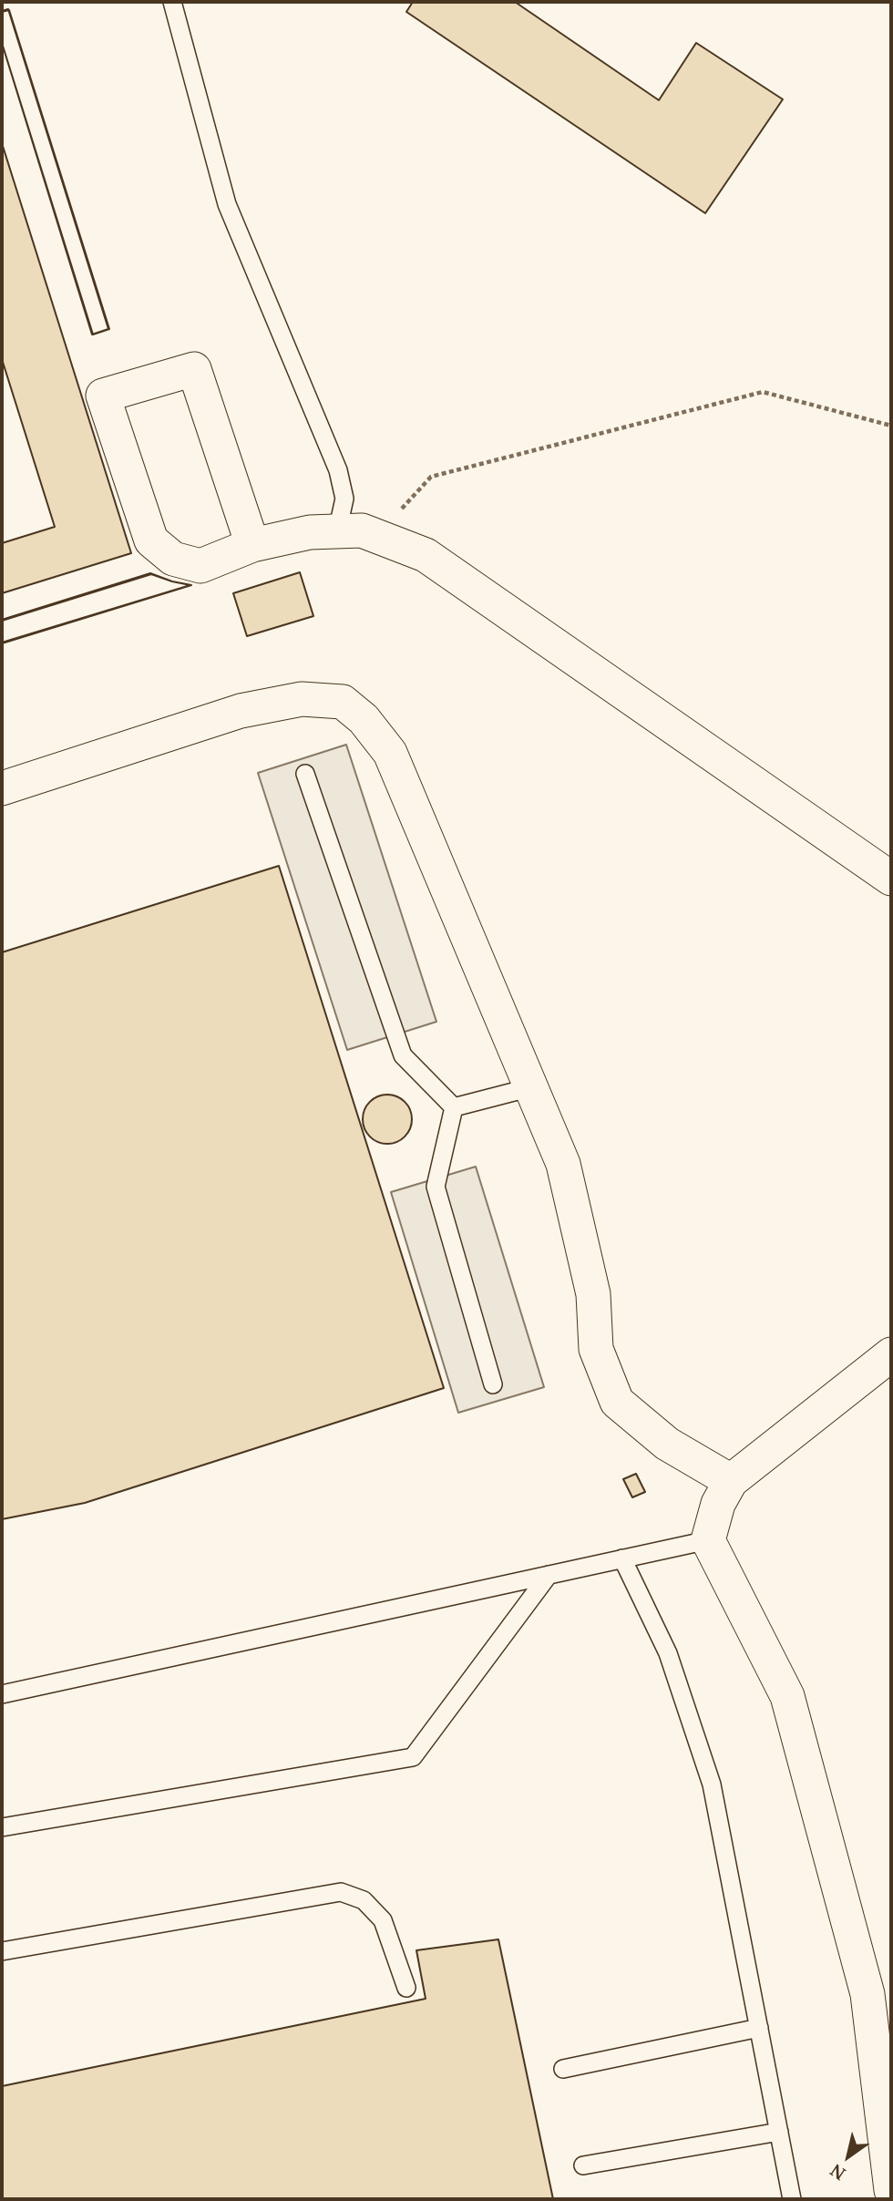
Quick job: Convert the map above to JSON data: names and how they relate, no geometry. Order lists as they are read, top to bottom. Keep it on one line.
{"north":"bottom left"}
